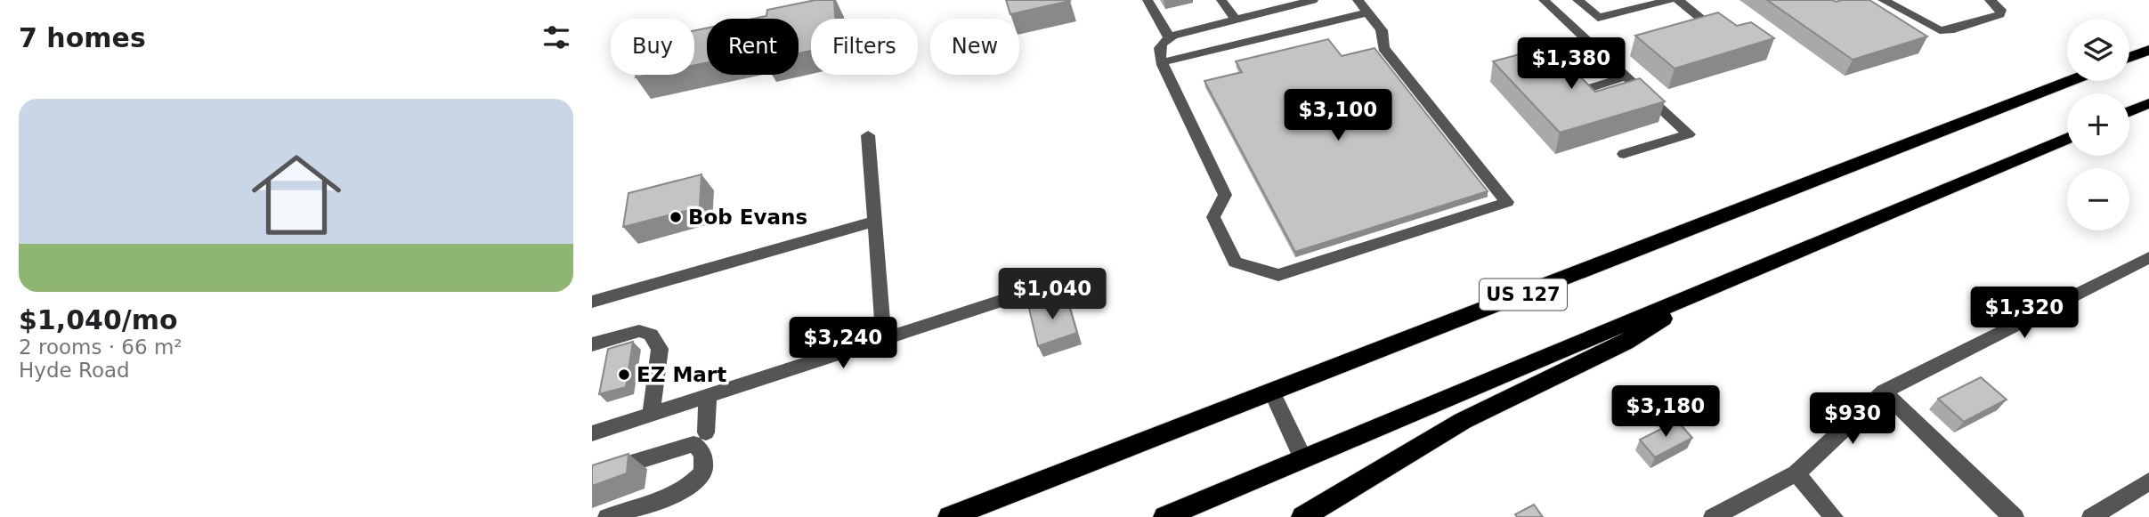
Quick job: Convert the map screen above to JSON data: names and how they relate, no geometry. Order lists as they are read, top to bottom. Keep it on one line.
{"streets":{"highway":["US 127"]},"places":["Bob Evans","EZ Mart"],"page":{"heading":"7 homes","map_buttons":["+","−"],"chip":["Buy","Rent","Filters","New"],"price":["$1,380","$3,100","$1,040","$1,320","$3,240","$3,180","$930"],"list":[{"name":"$1,040/mo","note":"2 rooms · 66 m² · Hyde Road"}]}}
